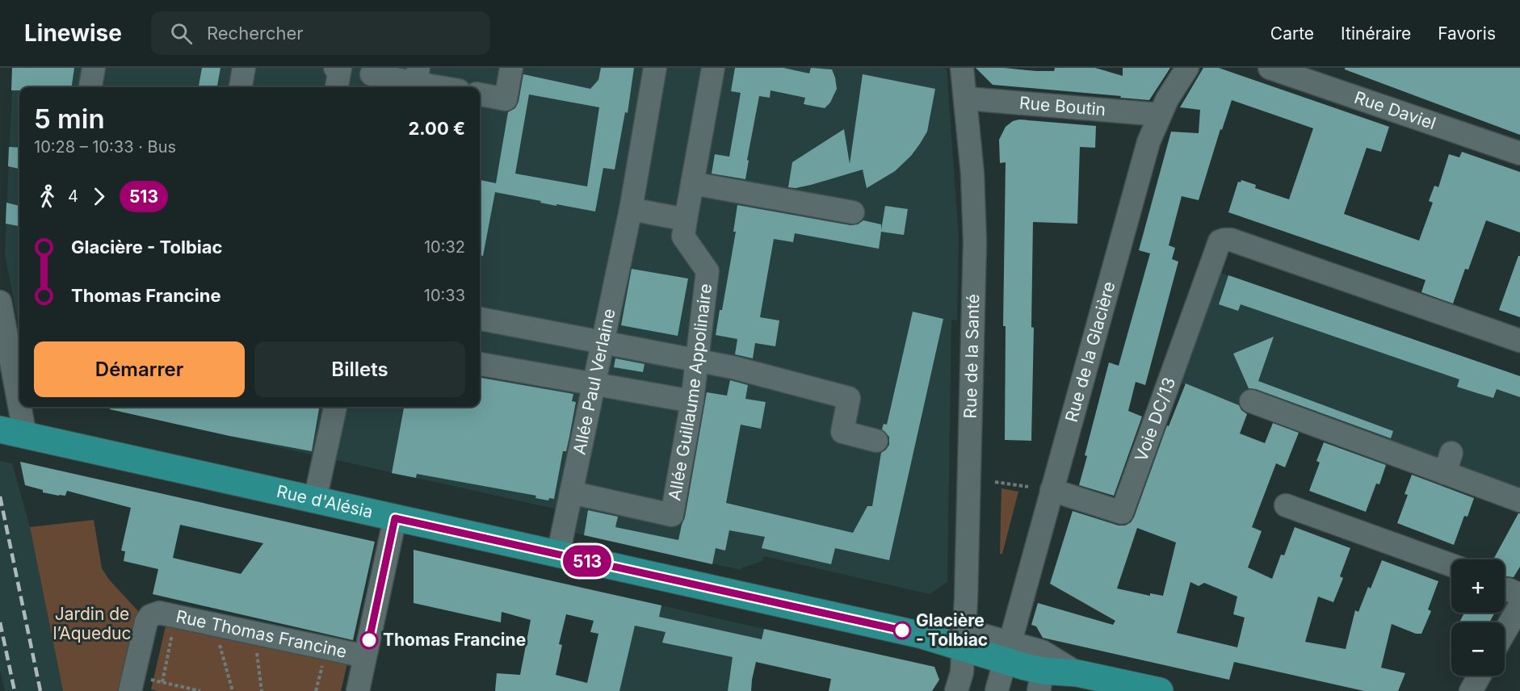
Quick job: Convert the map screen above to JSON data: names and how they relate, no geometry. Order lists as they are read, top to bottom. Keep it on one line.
{"streets":{"main road":["Rue d'Alésia"],"street":["Rue Boutin","Rue Daviel","Rue de la Glacière","Rue de la Santé","Allée Paul Verlaine","Allée Guillaume Appolinaire","Voie DC/13","Rue Thomas Francine"]},"crossings":[["Rue Boutin","Rue de la Glacière"],["Rue Boutin","Rue de la Santé"],["Rue de la Glacière","Voie DC/13"],["Rue de la Glacière","Rue d'Alésia"],["Rue de la Santé","Rue d'Alésia"],["Allée Paul Verlaine","Allée Guillaume Appolinaire"],["Allée Paul Verlaine","Rue d'Alésia"]],"parks":["Jardin de l’Aqueduc"],"places":["Glacière - Tolbiac","Thomas Francine"],"lines":["bus line 513"],"page":{"header":"Linewise","search":"Rechercher","nav":["Carte","Itinéraire","Favoris"],"on_map":"513","heading":["5 min","10:28 – 10:33 · Bus","2.00 €"],"legs":["4","513"],"list":[{"name":"Glacière - Tolbiac","value":"10:32"},{"name":"Thomas Francine","value":"10:33"}],"buttons":["Démarrer","Billets"],"map_buttons":["+","−"]}}
